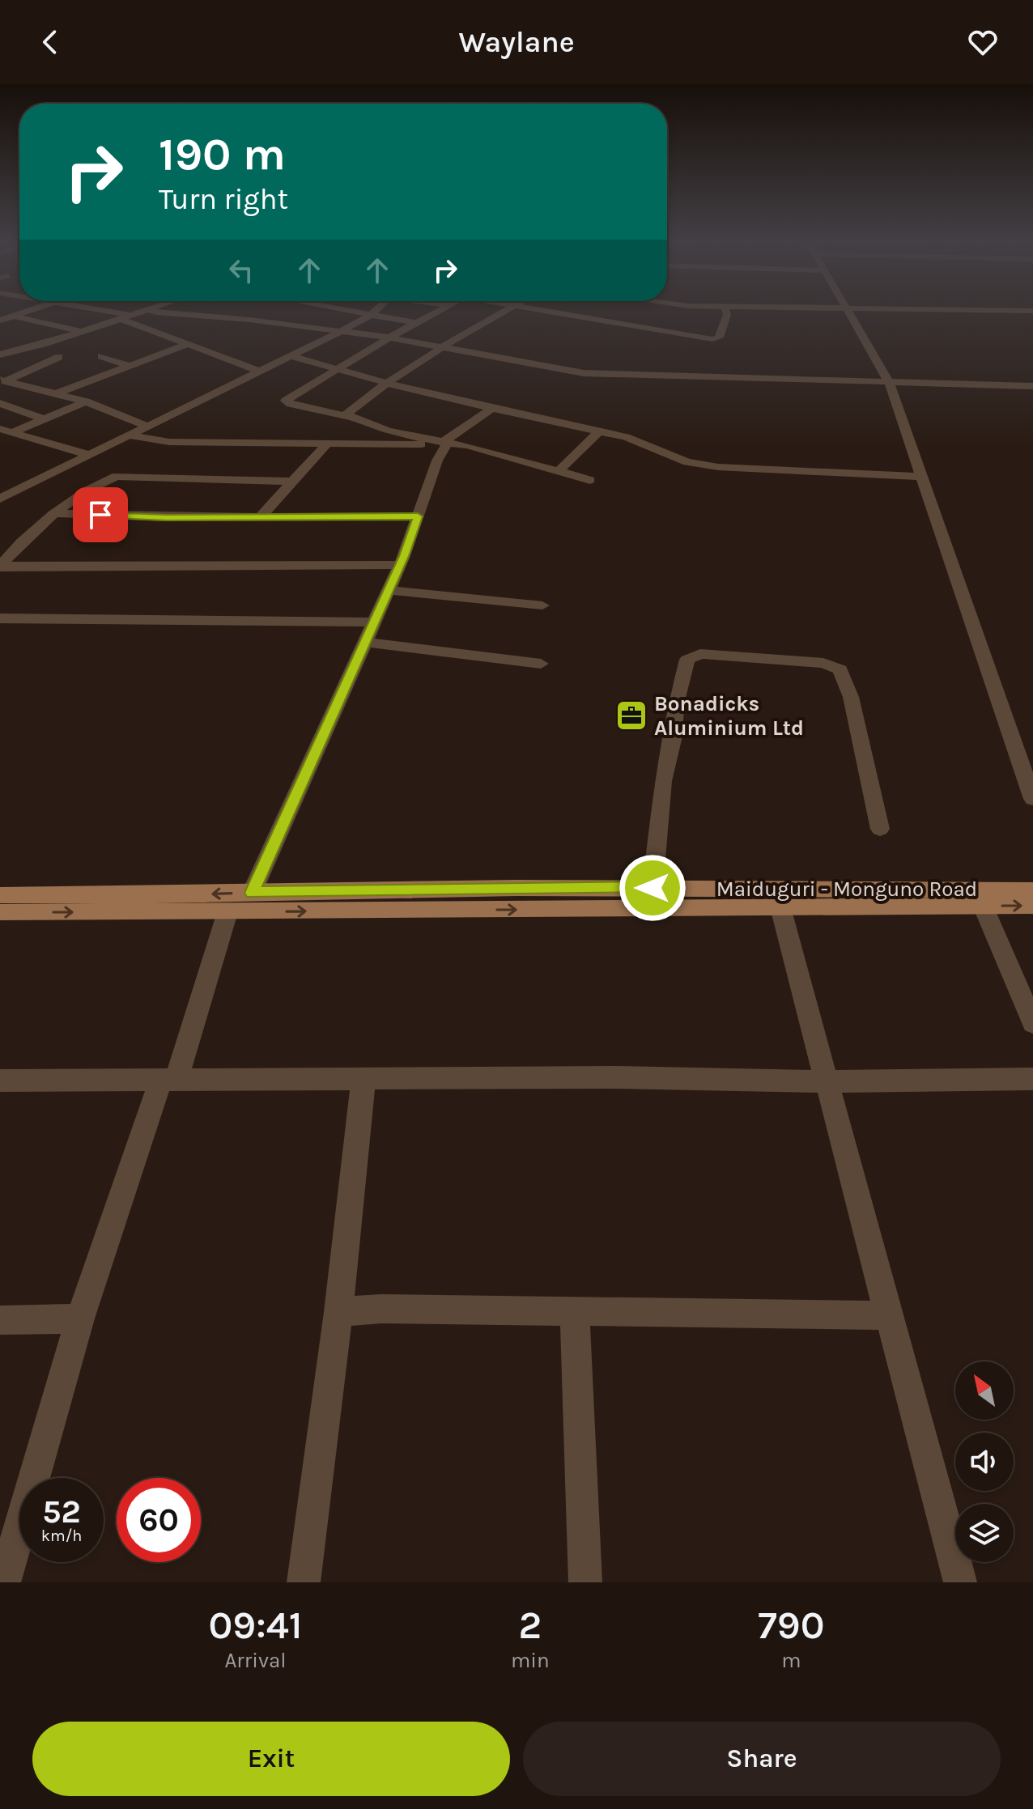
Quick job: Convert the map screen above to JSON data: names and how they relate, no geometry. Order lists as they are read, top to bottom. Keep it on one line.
{"streets":{"main road":["Maiduguri - Monguno Road"]},"places":{"office":["Bonadicks Aluminium Ltd"]},"north":"top left","page":{"header":"Waylane","turn":["190 m","Turn right"],"speed":"52 km/h","limit":"60","eta":["09:41","Arrival","2","min","790","m"],"buttons":["Exit","Share"]}}
